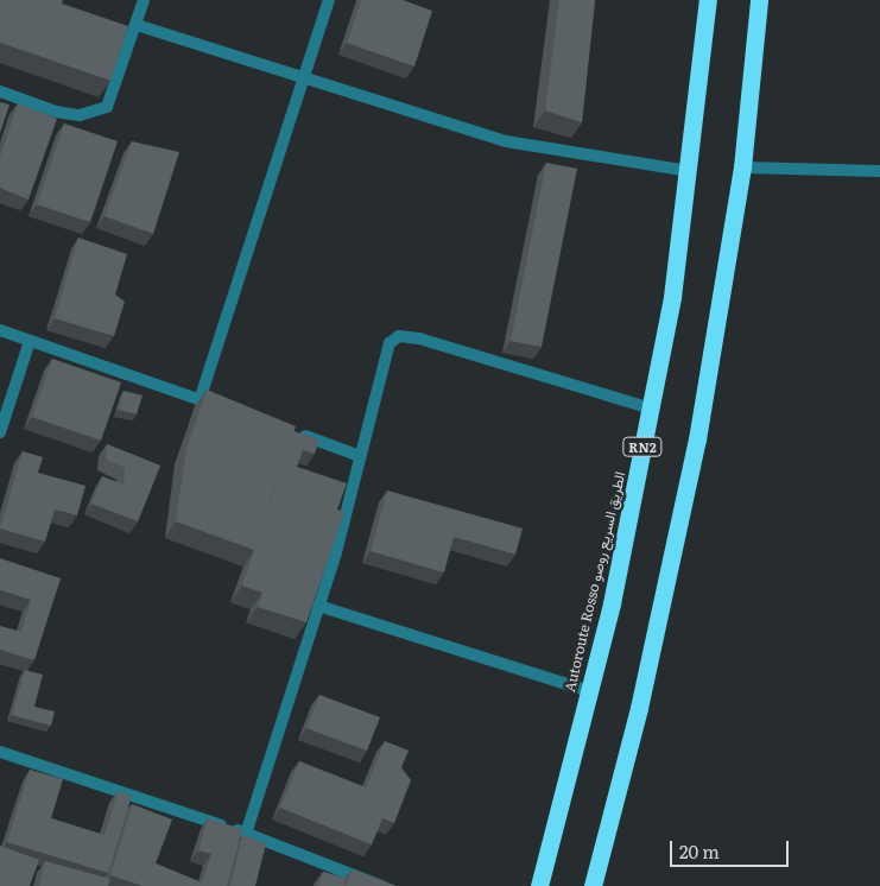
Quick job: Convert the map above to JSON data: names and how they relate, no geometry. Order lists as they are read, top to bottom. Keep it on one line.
{"streets":{"highway":["RN2","Autoroute Rosso الطريق السريع روصو"]},"scale_bar":"20 m"}
